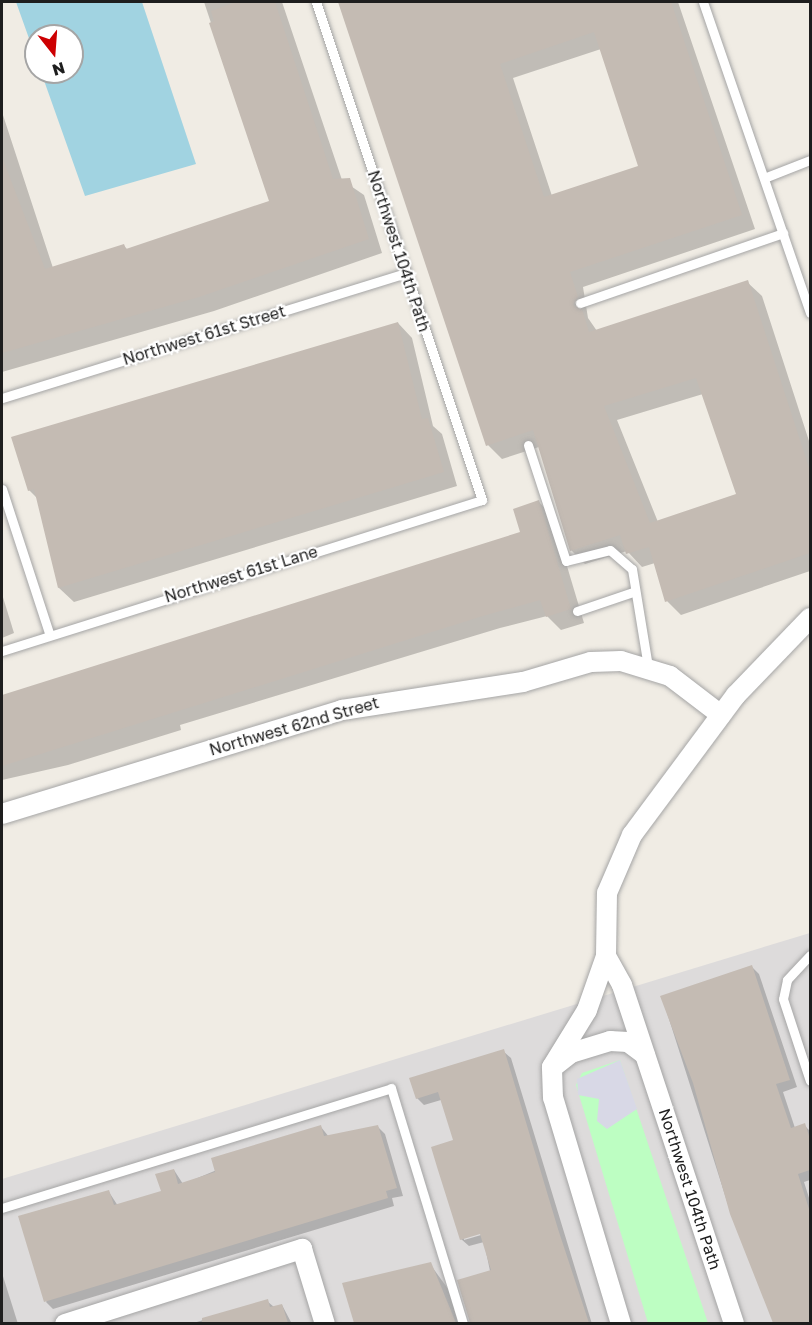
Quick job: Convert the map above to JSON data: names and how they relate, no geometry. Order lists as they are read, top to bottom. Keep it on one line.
{"streets":{"street":["Northwest 104th Path","Northwest 62nd Street"],"lane":["Northwest 61st Street","Northwest 61st Lane"]},"crossings":[["Northwest 104th Path","Northwest 61st Street"],["Northwest 104th Path","Northwest 61st Lane"]],"north":"bottom"}
